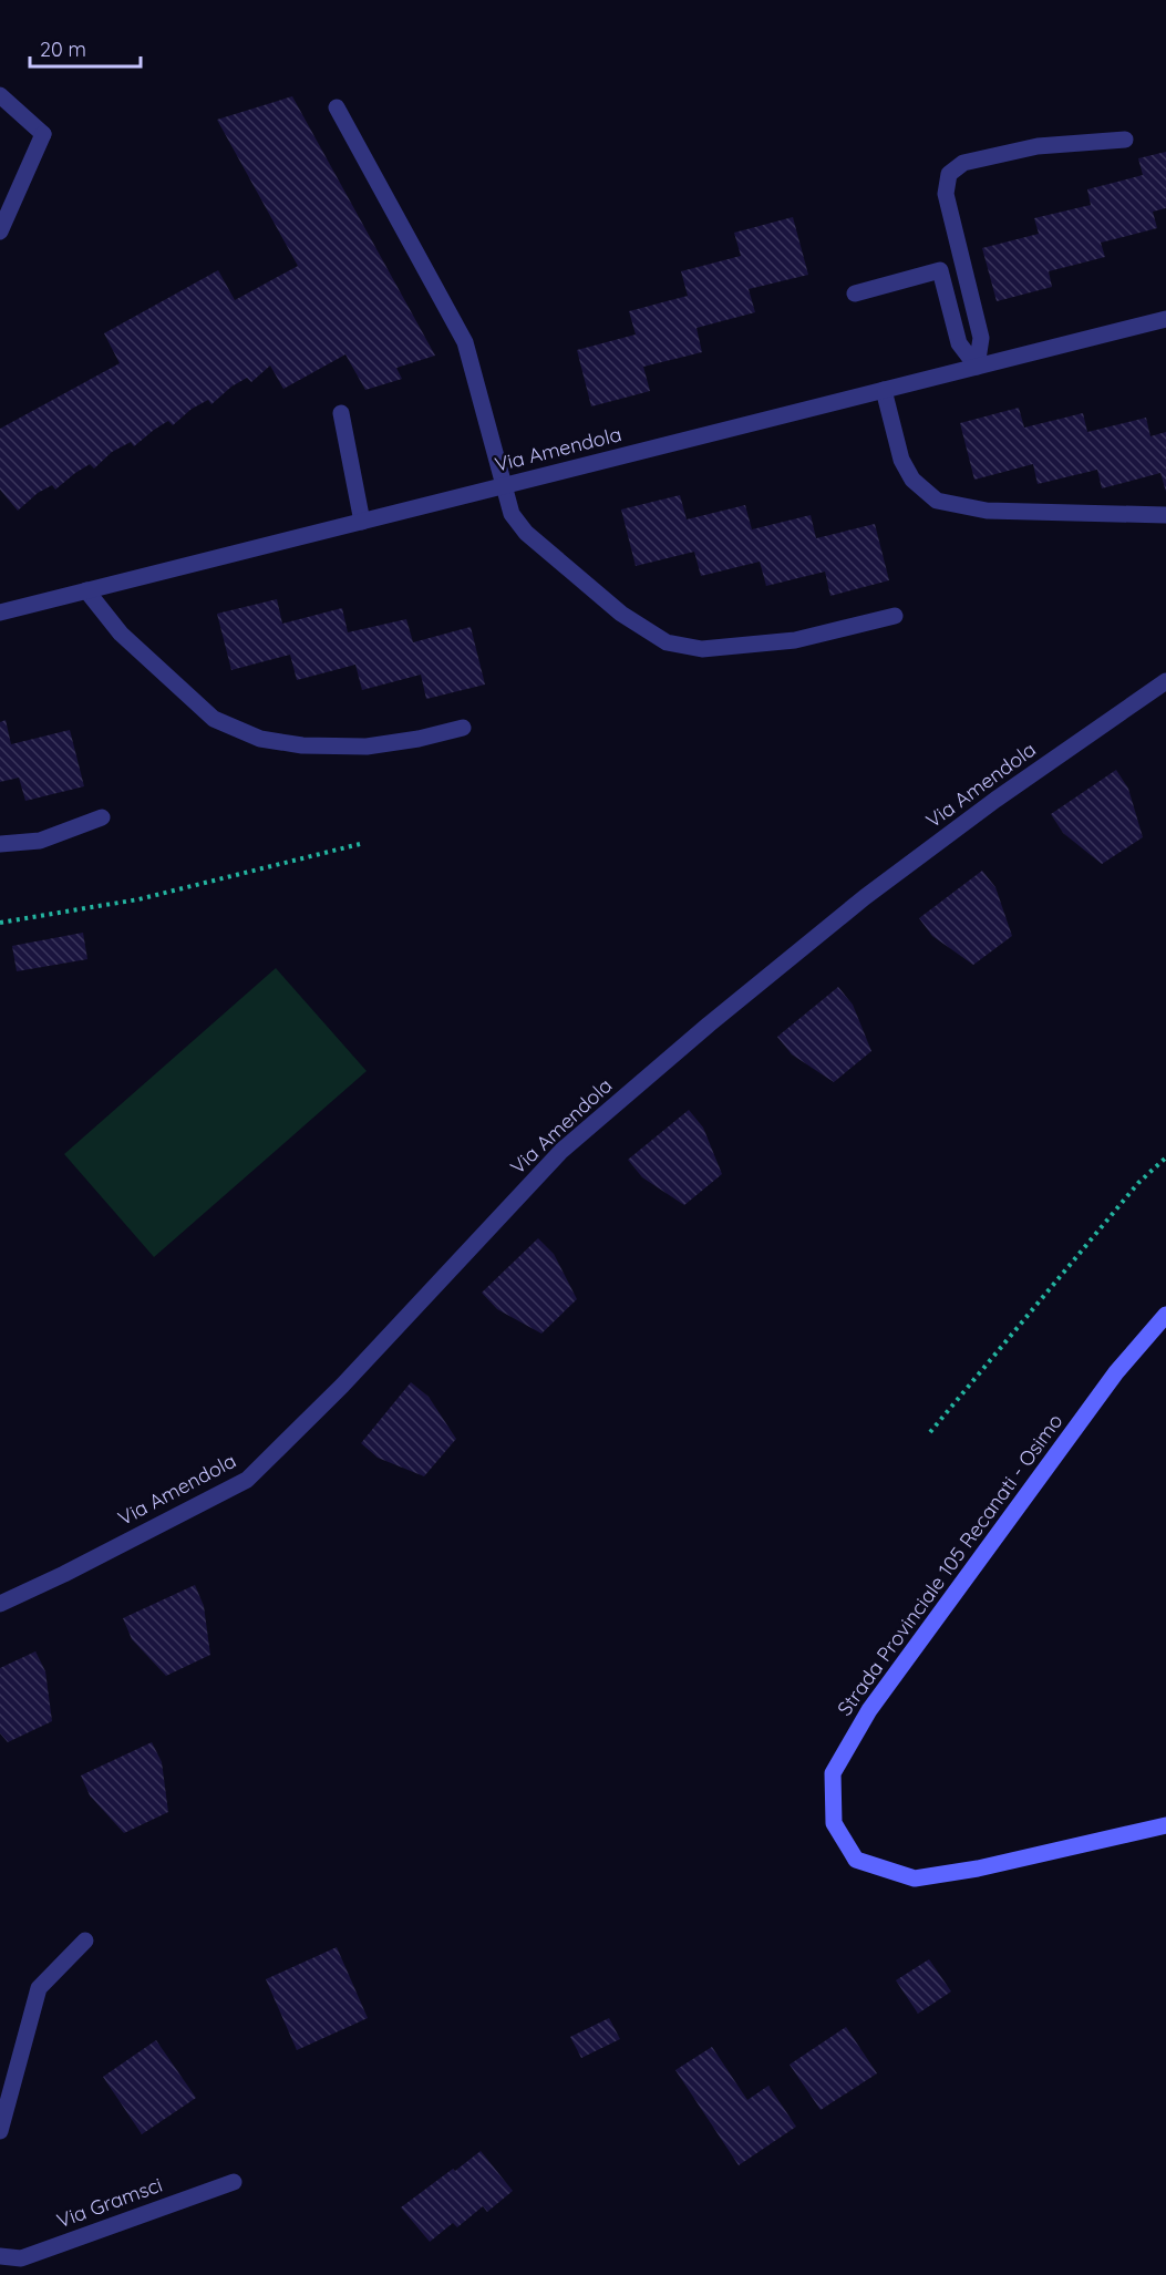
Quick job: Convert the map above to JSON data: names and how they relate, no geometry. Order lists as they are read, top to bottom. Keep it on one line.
{"streets":{"main road":["Strada Provinciale 105 Recanati - Osimo"],"street":["Via Amendola","Via Gramsci"]},"scale_bar":"20 m"}
